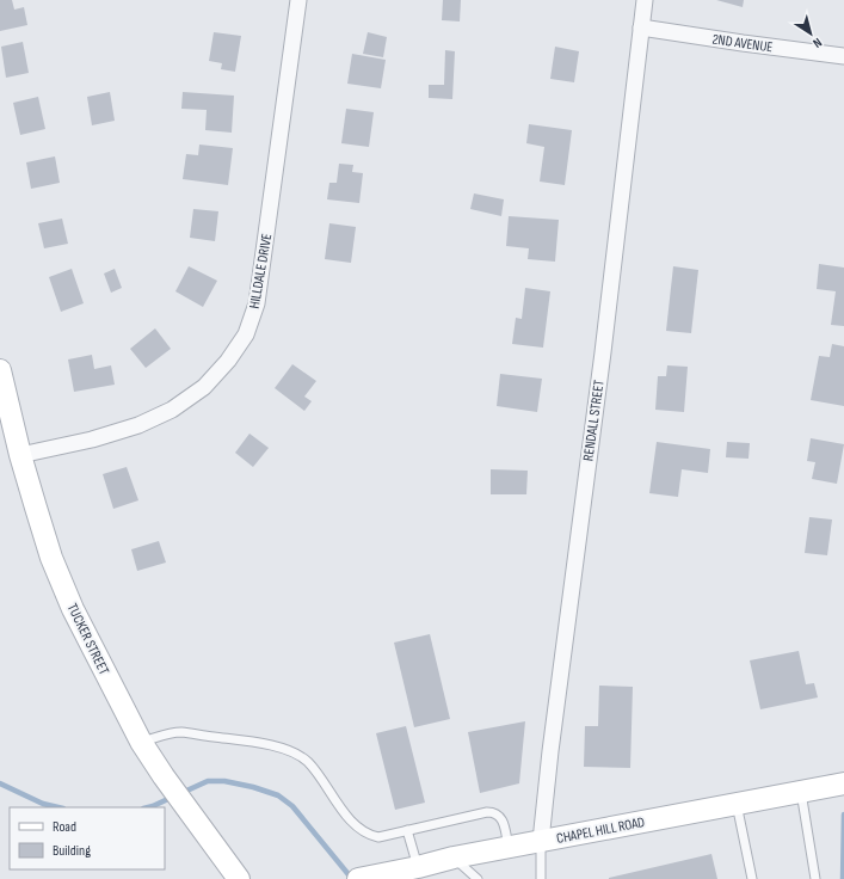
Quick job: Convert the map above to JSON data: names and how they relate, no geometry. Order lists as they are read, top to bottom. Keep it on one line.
{"streets":{"street":["2ND AVENUE","HILLDALE DRIVE","RENDALL STREET","TUCKER STREET","CHAPEL HILL ROAD"]},"crossings":[["2ND AVENUE","RENDALL STREET"],["HILLDALE DRIVE","TUCKER STREET"],["RENDALL STREET","CHAPEL HILL ROAD"]],"legend":["Road","Building"],"north":"bottom right"}
